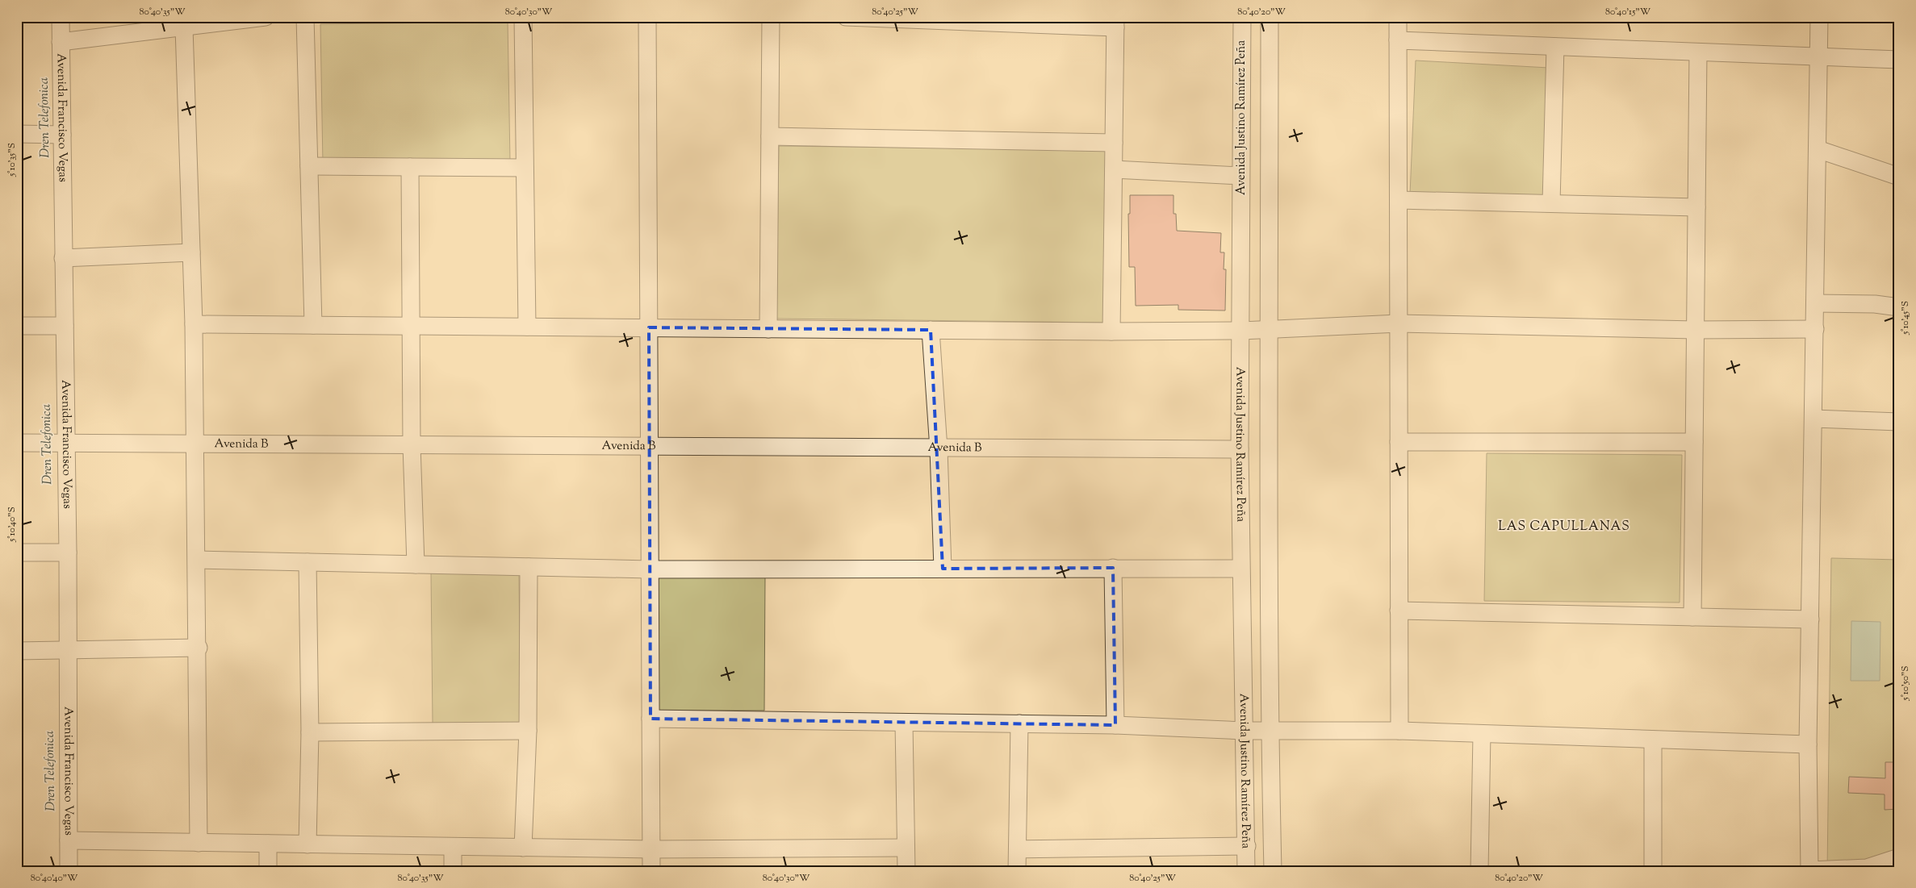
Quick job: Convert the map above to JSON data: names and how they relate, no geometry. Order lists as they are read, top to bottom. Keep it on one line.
{"streets":{"street":["Avenida Francisco Vegas","Avenida Justino Ramírez Peña","Avenida B"]},"crossings":[["Avenida Francisco Vegas","Avenida B"],["Avenida Justino Ramírez Peña","Avenida B"]],"districts":["LAS CAPULLANAS"],"water":["Dren Telefonica"],"coordinates":["80°40'35\"W","80°40'30\"W","80°40'25\"W","80°40'20\"W","80°40'15\"W","5°10'35\"S","5°10'45\"S","5°10'40\"S","5°10'50\"S","80°40'40\"W"]}
